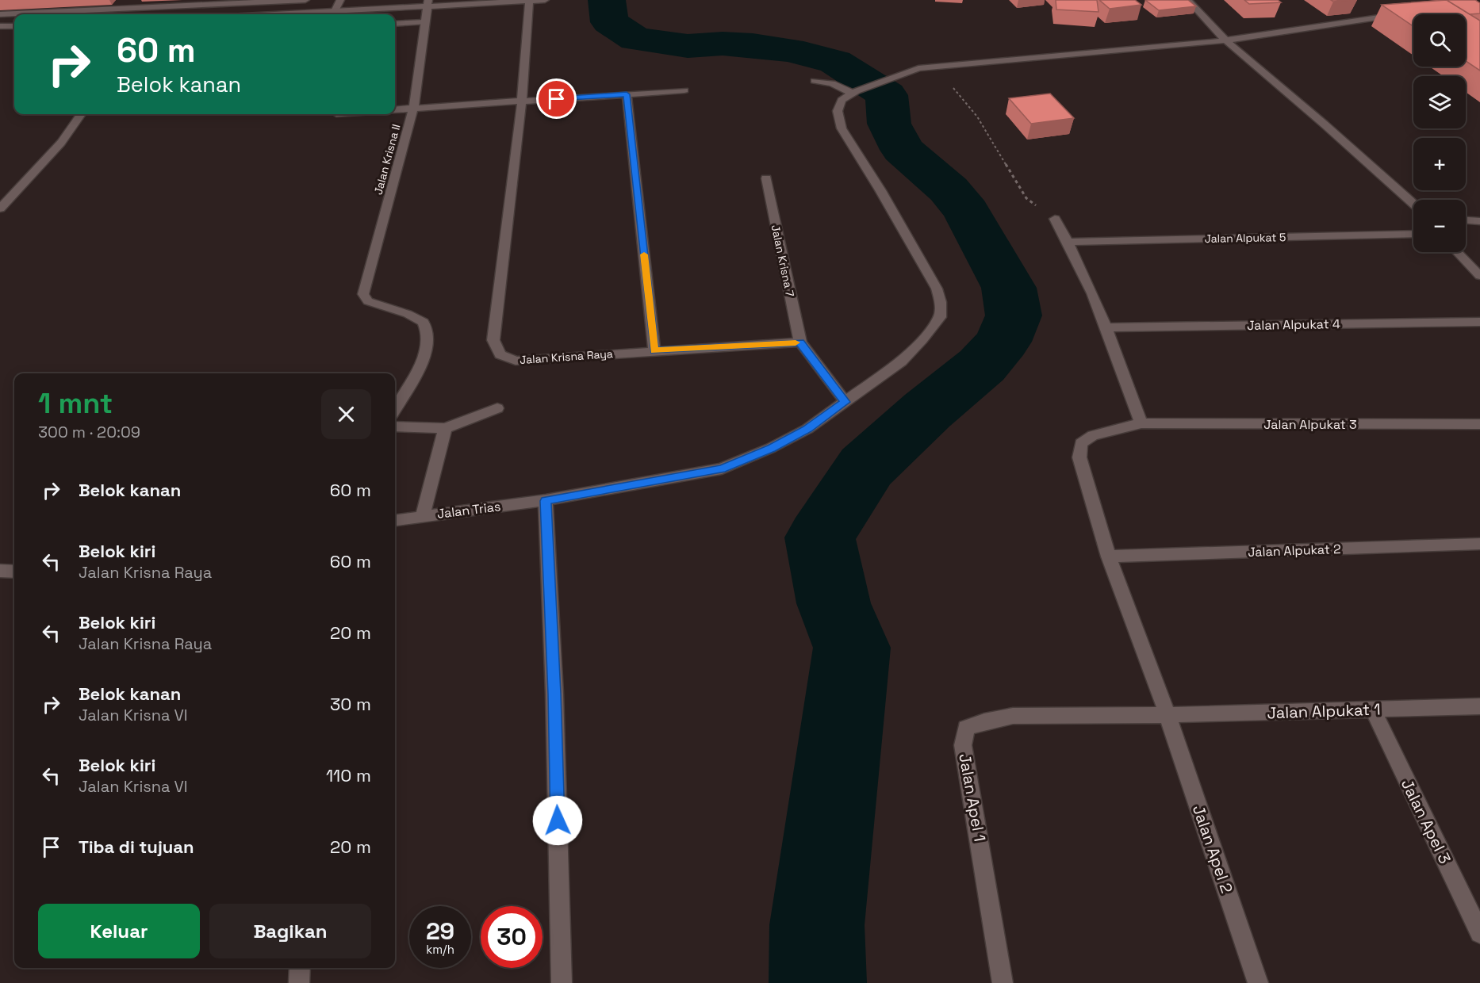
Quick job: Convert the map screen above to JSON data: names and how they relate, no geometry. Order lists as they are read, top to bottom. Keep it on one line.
{"streets":{"street":["Jalan Krisna II","Jalan Alpukat 5","Jalan Krisna 7","Jalan Alpukat 4","Jalan Krisna Raya","Jalan Alpukat 3","Jalan Trias","Jalan Alpukat 2","Jalan Alpukat 1","Jalan Apel 1","Jalan Apel 3","Jalan Apel 2"]},"crossings":[["Jalan Krisna 7","Jalan Krisna Raya"],["Jalan Alpukat 3","Jalan Alpukat 2"],["Jalan Alpukat 3","Jalan Apel 2"],["Jalan Alpukat 2","Jalan Apel 2"],["Jalan Alpukat 1","Jalan Apel 1"],["Jalan Alpukat 1","Jalan Apel 3"],["Jalan Alpukat 1","Jalan Apel 2"],["Jalan Apel 1","Jalan Apel 2"]],"page":{"map_buttons":["+","−"],"turn":["60 m","Belok kanan"],"heading":["1 mnt","300 m · 20:09"],"list":[{"name":"Belok kanan","value":"60 m"},{"name":"Belok kiri","note":"Jalan Krisna Raya","value":"60 m"},{"name":"Belok kiri","note":"Jalan Krisna Raya","value":"20 m"},{"name":"Belok kanan","note":"Jalan Krisna VI","value":"30 m"},{"name":"Belok kiri","note":"Jalan Krisna VI","value":"110 m"},{"name":"Tiba di tujuan","value":"20 m"}],"buttons":["Keluar","Bagikan"],"speed":"29 km/h","limit":"30"}}
